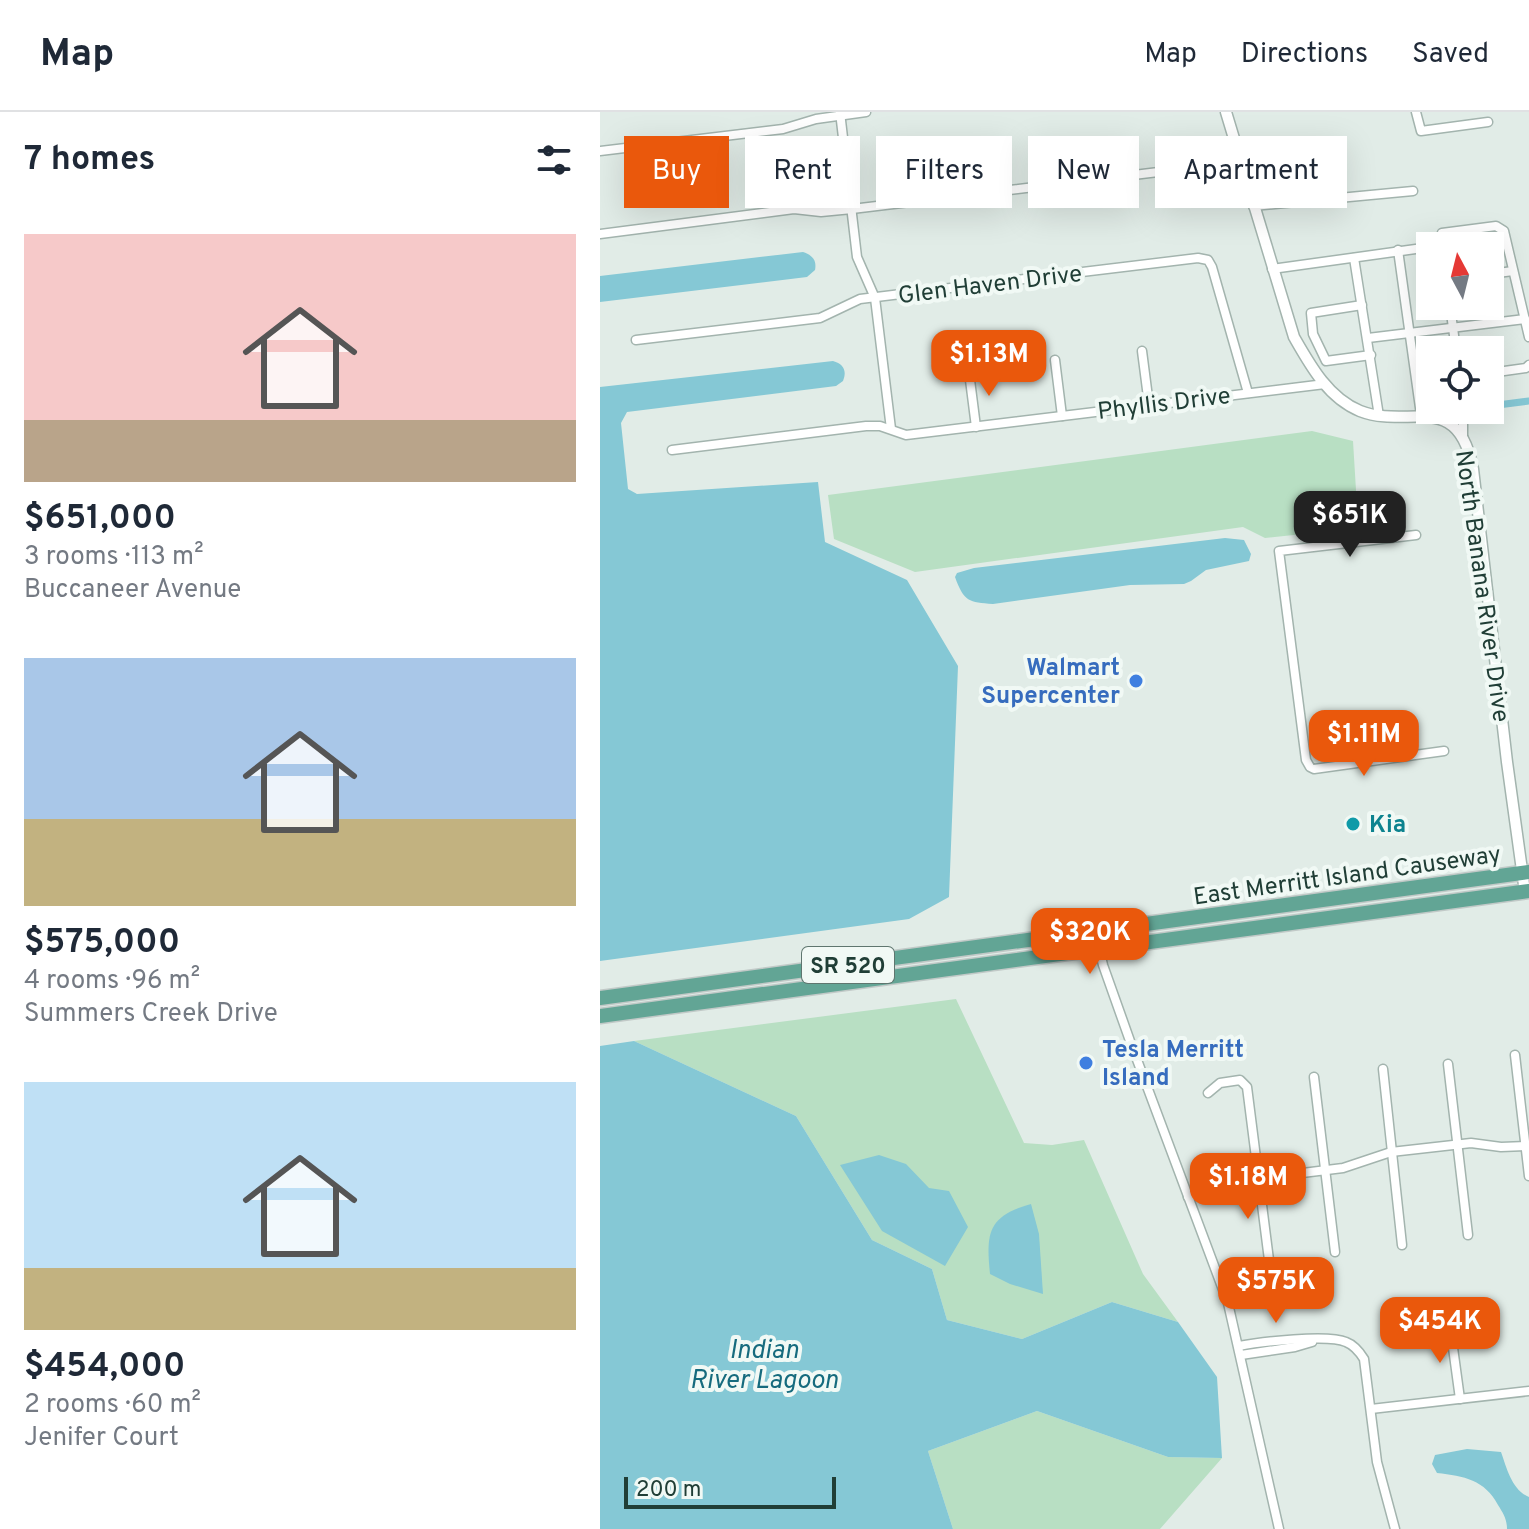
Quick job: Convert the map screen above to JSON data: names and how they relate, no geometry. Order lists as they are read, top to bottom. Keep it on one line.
{"streets":{"main road":["East Merritt Island Causeway","SR 520"],"street":["Glen Haven Drive","Phyllis Drive","North Banana River Drive"]},"crossings":[["Glen Haven Drive","Phyllis Drive"],["Phyllis Drive","North Banana River Drive"],["North Banana River Drive","East Merritt Island Causeway"]],"water":["Indian River Lagoon"],"places":["Walmart Supercenter","Kia","Tesla Merritt Island"],"scale_bar":"200 m","north":"top","page":{"header":"Map","nav":["Map","Directions","Saved"],"heading":"7 homes","chip":["Buy","Rent","Filters","New","Apartment"],"list":[{"name":"$651,000","note":"3 rooms · 113 m² · Buccaneer Avenue"},{"name":"$575,000","note":"4 rooms · 96 m² · Summers Creek Drive"},{"name":"$454,000","note":"2 rooms · 60 m² · Jenifer Court"}],"price":["$1.13M","$651K","$1.11M","$320K","$1.18M","$575K","$454K"],"scale":"200 m"}}
